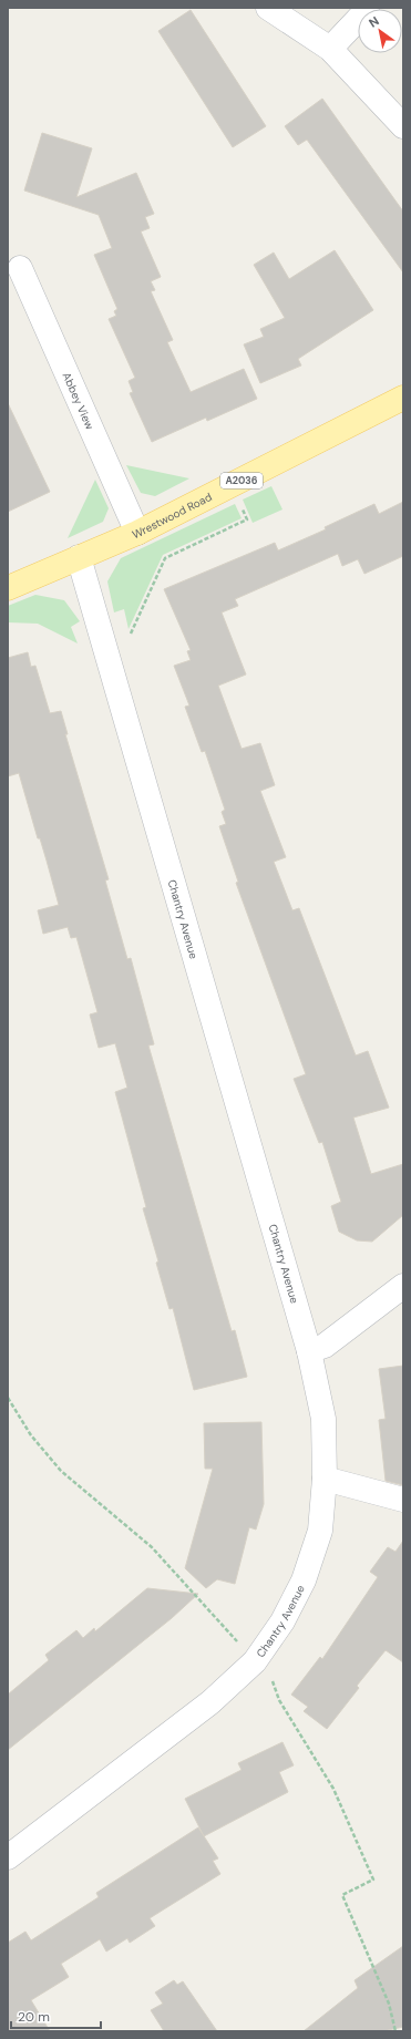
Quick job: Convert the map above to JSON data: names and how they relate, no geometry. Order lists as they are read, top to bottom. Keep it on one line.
{"streets":{"main road":["A2036","Wrestwood Road"],"street":["Abbey View","Chantry Avenue"]},"crossings":[["Abbey View","Wrestwood Road"],["Wrestwood Road","Chantry Avenue"]],"scale_bar":"20 m","north":"top left"}
